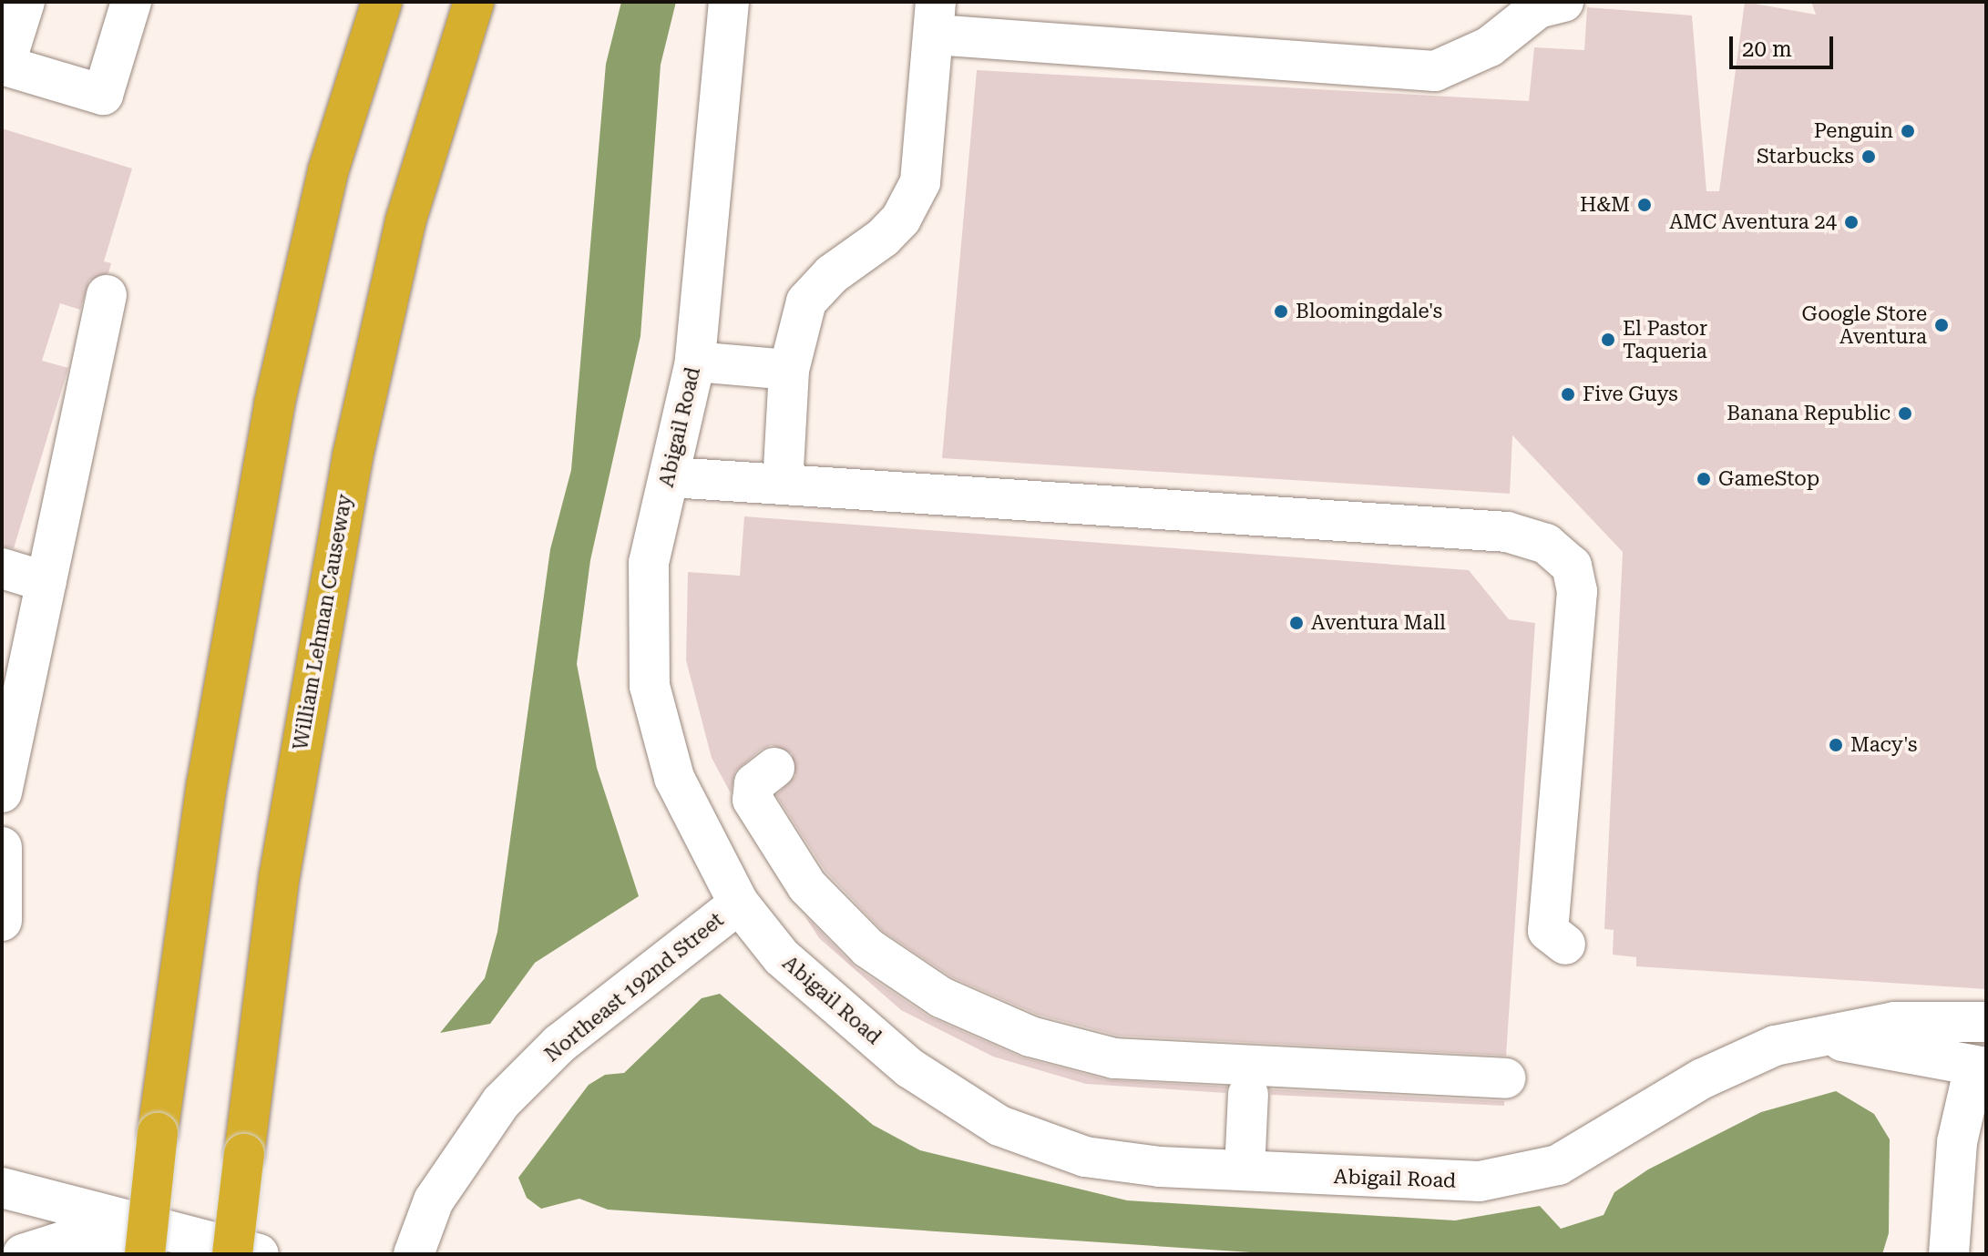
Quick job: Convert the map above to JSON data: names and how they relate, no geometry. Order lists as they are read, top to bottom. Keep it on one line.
{"streets":{"highway":["William Lehman Causeway"],"street":["Abigail Road","Northeast 192nd Street"]},"crossings":[["Abigail Road","Northeast 192nd Street"]],"places":["Penguin","Starbucks","H&M","AMC Aventura 24","Bloomingdale's","Google Store Aventura","El Pastor Taqueria","Five Guys","Banana Republic","GameStop","Aventura Mall","Macy's"],"scale_bar":"20 m"}
